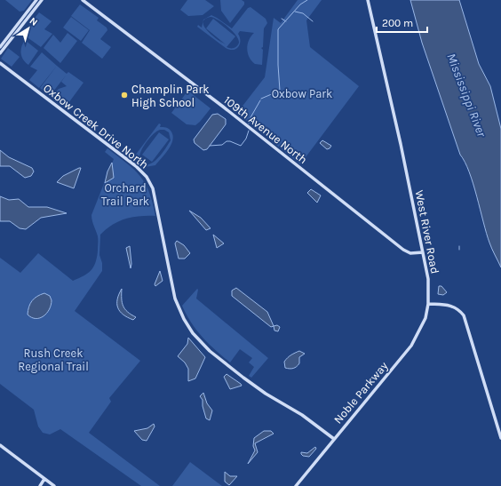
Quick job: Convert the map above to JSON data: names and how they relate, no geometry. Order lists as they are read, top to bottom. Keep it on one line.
{"streets":{"street":["Oxbow Creek Drive North","109th Avenue North","West River Road","Noble Parkway"]},"crossings":[["Oxbow Creek Drive North","Noble Parkway"],["109th Avenue North","West River Road"],["West River Road","Noble Parkway"]],"water":["Mississippi River"],"parks":["Oxbow Park","Orchard Trail Park","Rush Creek Regional Trail"],"places":["Champlin Park High School"],"scale_bar":"200 m","north":"top right"}
